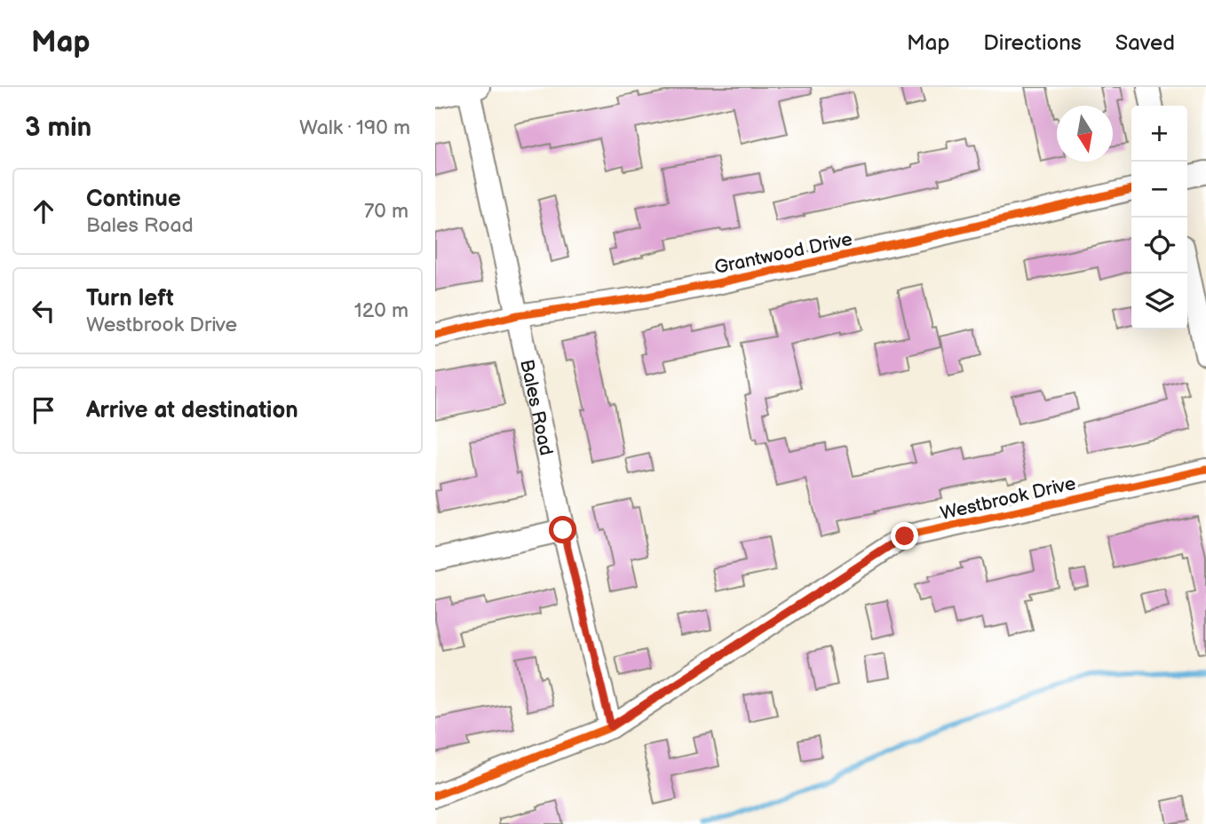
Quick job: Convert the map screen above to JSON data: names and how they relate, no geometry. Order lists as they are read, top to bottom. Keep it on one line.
{"streets":{"street":["Grantwood Drive","Bales Road","Westbrook Drive"]},"crossings":[["Grantwood Drive","Bales Road"],["Bales Road","Westbrook Drive"]],"north":"bottom","page":{"header":"Map","nav":["Map","Directions","Saved"],"heading":["3 min","Walk · 190 m"],"map_buttons":["+","−"],"list":[["Continue","Bales Road","70 m"],["Turn left","Westbrook Drive","120 m"],"Arrive at destination"]}}
